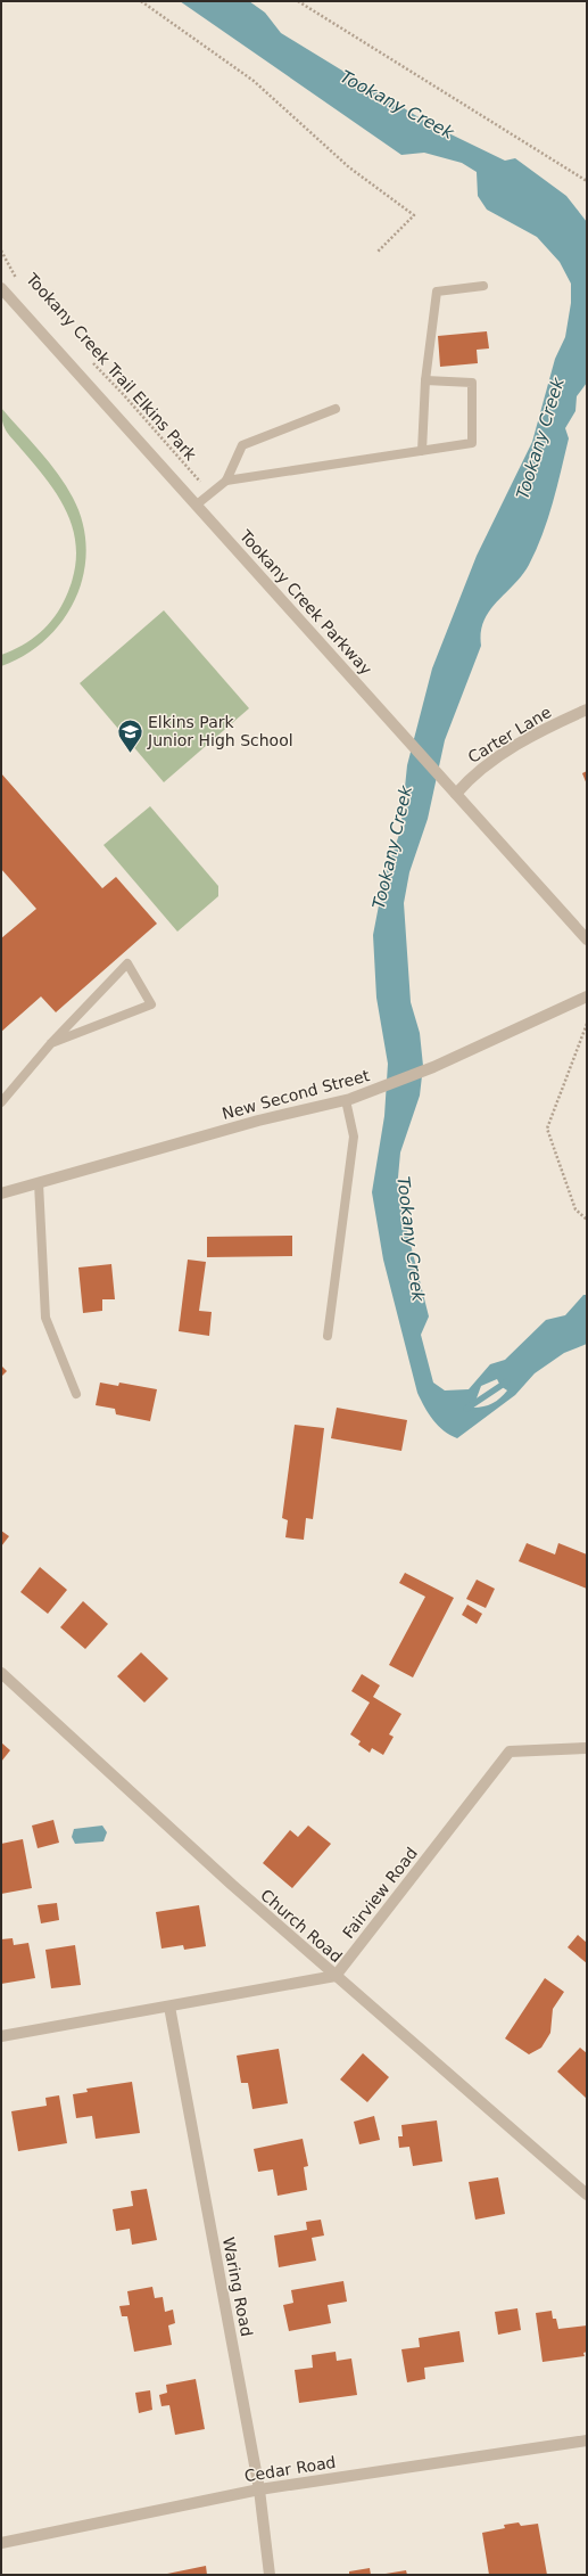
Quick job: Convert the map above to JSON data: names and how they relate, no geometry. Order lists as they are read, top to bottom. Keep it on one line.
{"streets":{"street":["Tookany Creek Parkway","Carter Lane","New Second Street","Fairview Road","Church Road","Waring Road","Cedar Road"],"path":["Tookany Creek Trail Elkins Park"]},"crossings":[["Tookany Creek Parkway","Carter Lane"],["Fairview Road","Church Road"],["Waring Road","Cedar Road"]],"water":["Tookany Creek"],"places":{"school or university":["Elkins Park Junior High School"]}}
